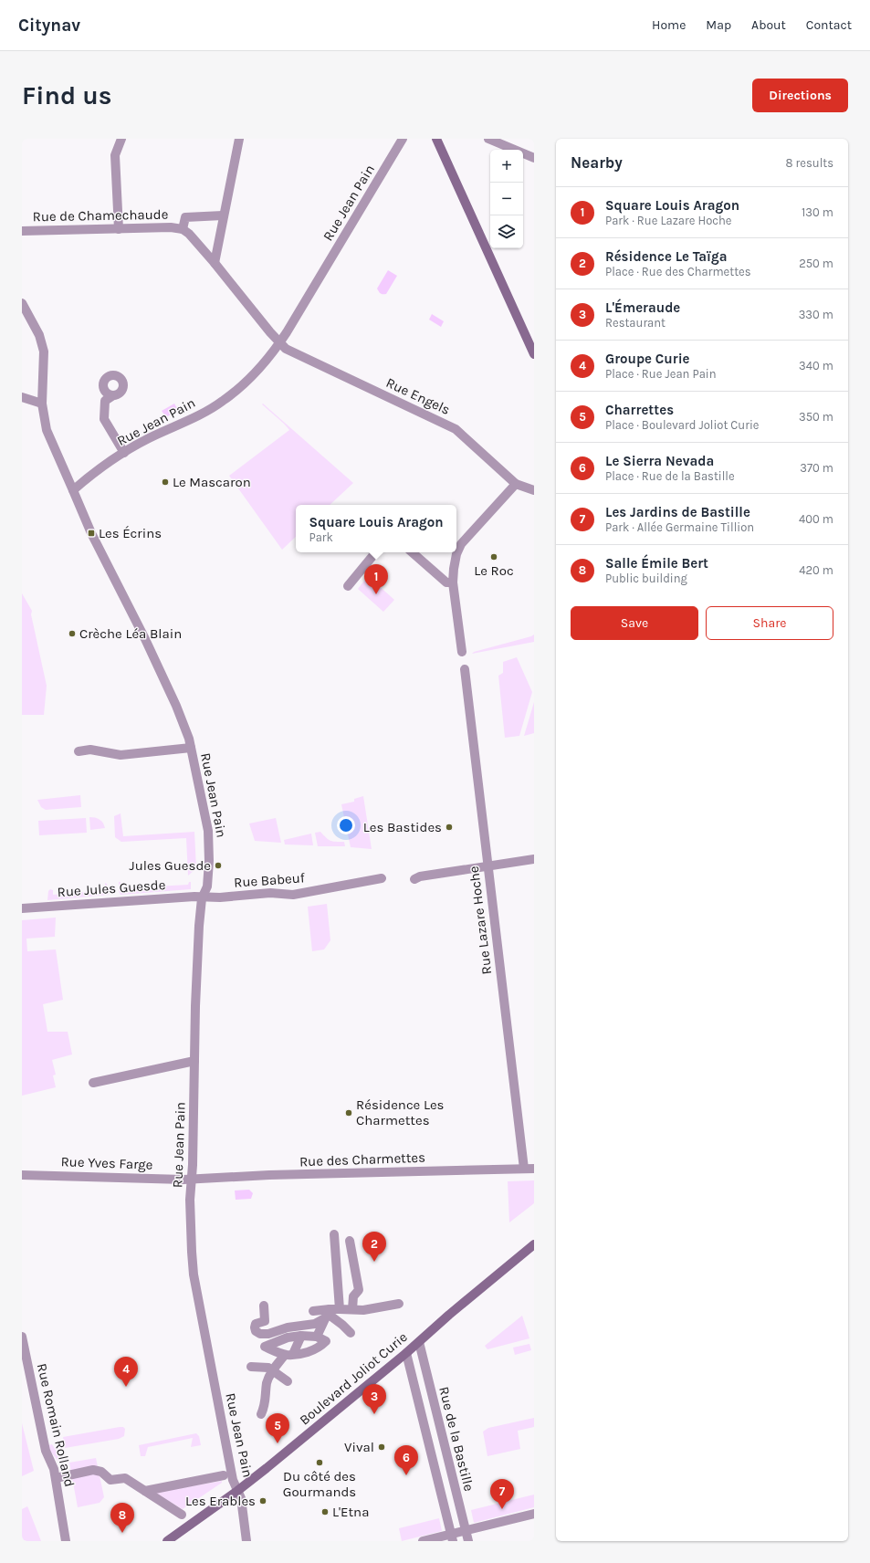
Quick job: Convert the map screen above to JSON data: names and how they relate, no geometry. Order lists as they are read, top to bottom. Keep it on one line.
{"streets":{"street":["Rue Jean Pain","Rue de Chamechaude","Rue Engels","Rue Babeuf","Rue Jules Guesde","Rue Lazare Hoche","Rue des Charmettes","Rue Yves Farge","Boulevard Joliot Curie","Rue Romain Rolland","Rue de la Bastille"]},"crossings":[["Rue Jean Pain","Rue de Chamechaude"],["Rue Jean Pain","Rue Engels"],["Rue Jean Pain","Rue Babeuf"],["Rue Jean Pain","Rue Jules Guesde"],["Rue Jean Pain","Rue des Charmettes"],["Rue Jean Pain","Rue Yves Farge"],["Rue Jean Pain","Boulevard Joliot Curie"],["Rue de Chamechaude","Rue Engels"],["Rue Babeuf","Rue Jules Guesde"],["Rue Lazare Hoche","Rue des Charmettes"],["Rue des Charmettes","Rue Yves Farge"],["Boulevard Joliot Curie","Rue de la Bastille"]],"places":{"other":["Le Mascaron","Le Roc","Crèche Léa Blain","Les Bastides","Jules Guesde","Résidence Les Charmettes","Vival","Du côté des Gourmands","Les Erables","L'Etna"],"transit":["Les Écrins"]},"page":{"header":"Citynav","nav":["Home","Map","About","Contact"],"buttons":["Directions",["Save","Share"]],"title":"Find us","heading":["Nearby","8 results"],"map_buttons":["+","−"],"list":[{"mark":"1","name":"Square Louis Aragon","note":"Park · Rue Lazare Hoche","value":"130 m"},{"mark":"2","name":"Résidence Le Taïga","note":"Place · Rue des Charmettes","value":"250 m"},{"mark":"3","name":"L'Émeraude","note":"Restaurant","value":"330 m"},{"mark":"4","name":"Groupe Curie","note":"Place · Rue Jean Pain","value":"340 m"},{"mark":"5","name":"Charrettes","note":"Place · Boulevard Joliot Curie","value":"350 m"},{"mark":"6","name":"Le Sierra Nevada","note":"Place · Rue de la Bastille","value":"370 m"},{"mark":"7","name":"Les Jardins de Bastille","note":"Park · Allée Germaine Tillion","value":"400 m"},{"mark":"8","name":"Salle Émile Bert","note":"Public building","value":"420 m"}],"popup":["Square Louis Aragon","Park"],"pins":["1","2","4","3","5","6","7","8"]}}
